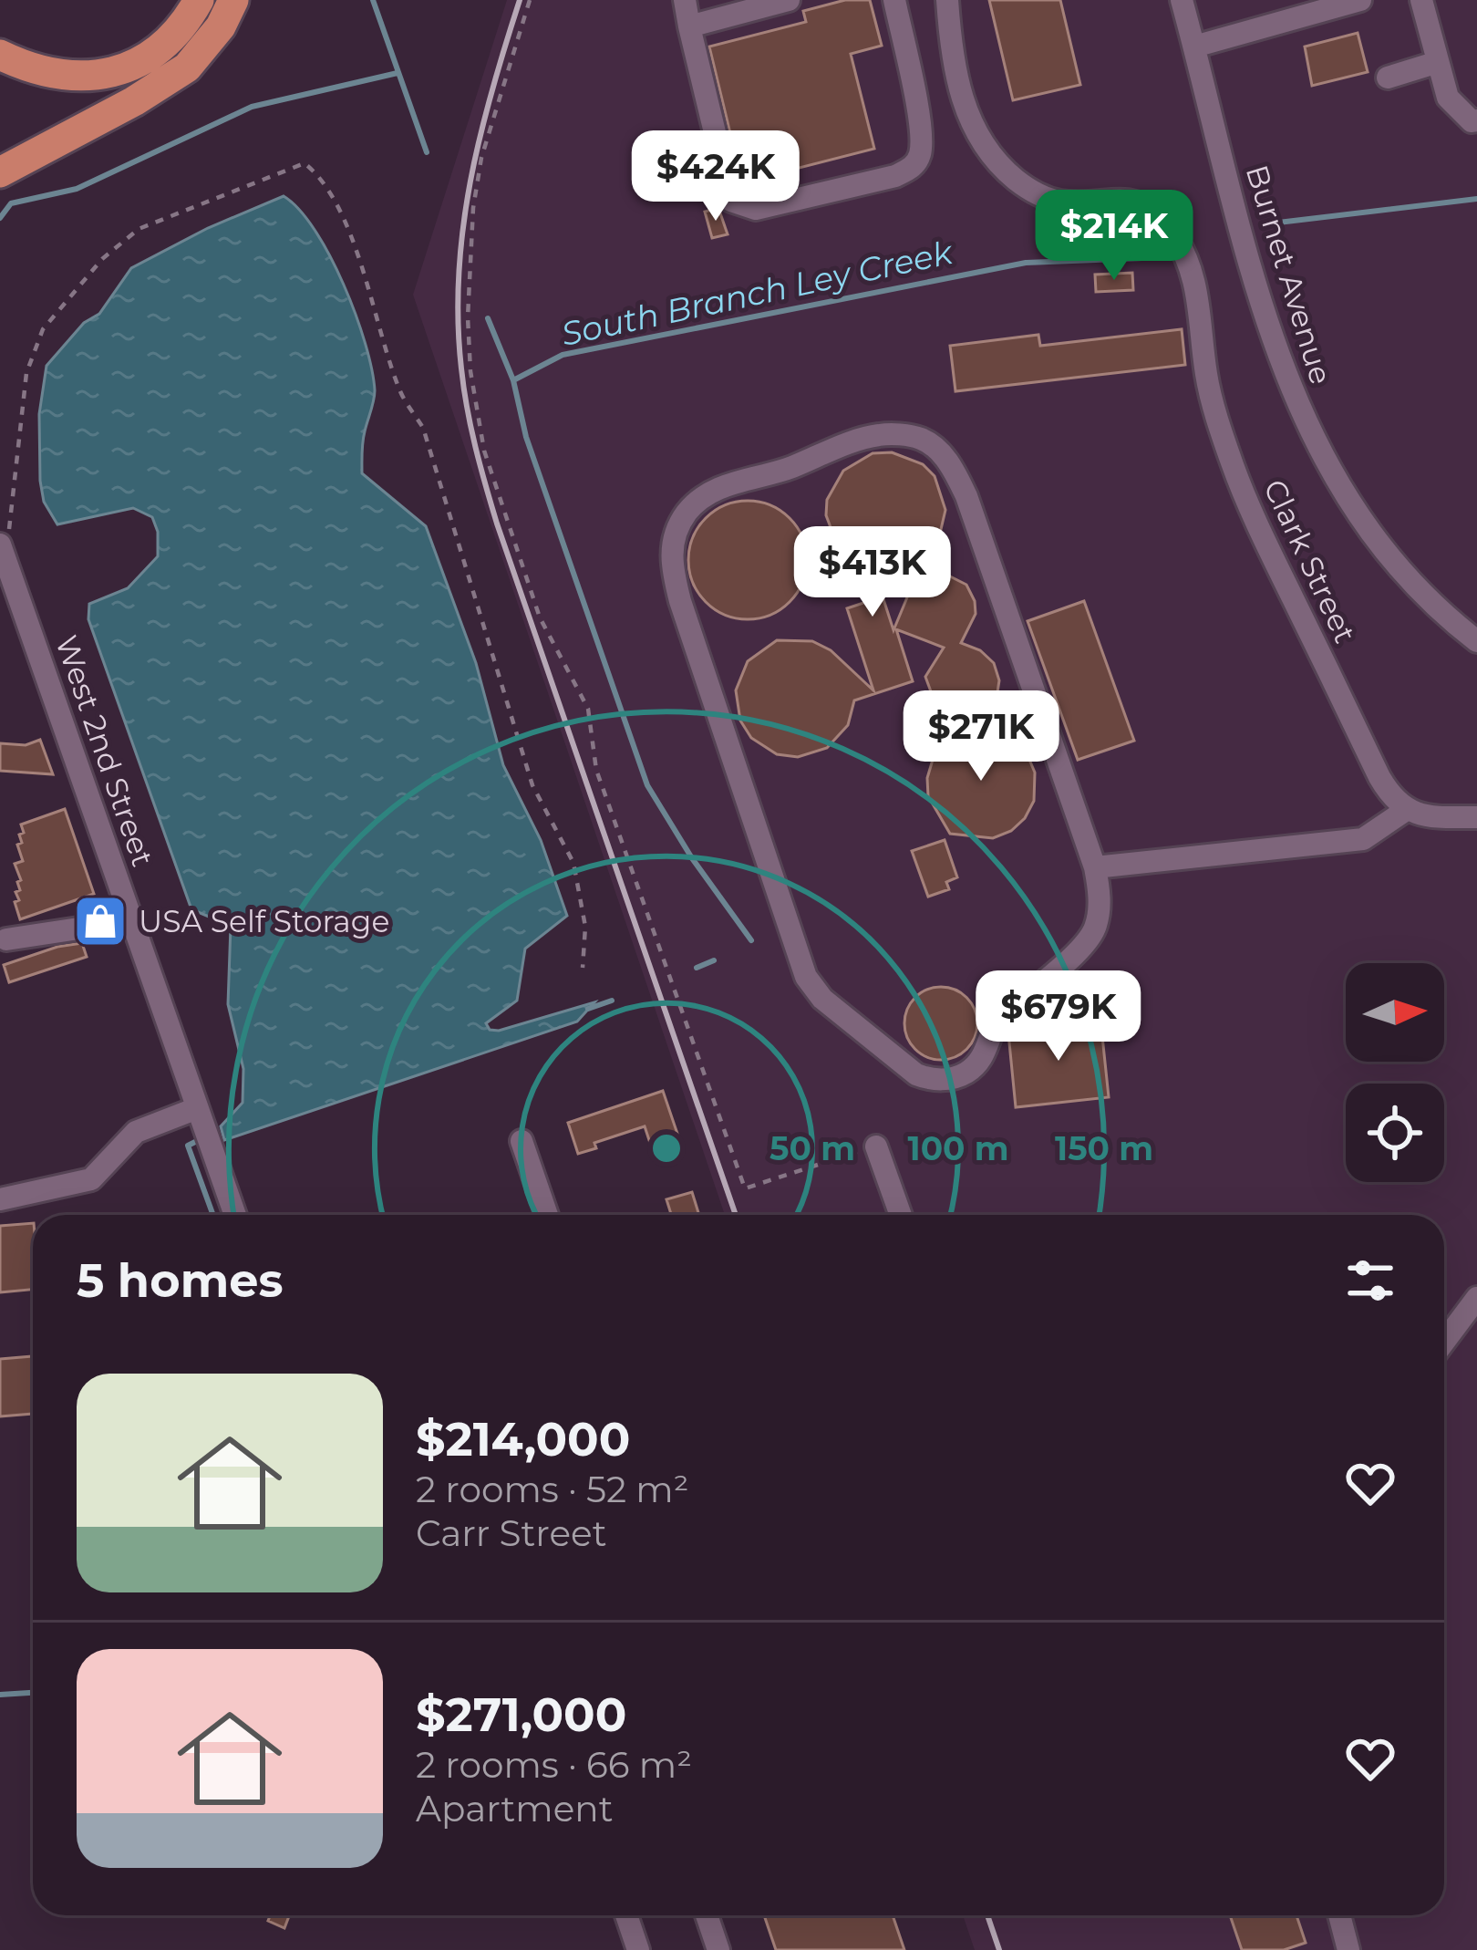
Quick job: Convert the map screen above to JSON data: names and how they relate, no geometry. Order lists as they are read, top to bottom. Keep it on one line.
{"streets":{"street":["Burnet Avenue","Clark Street","West 2nd Street"]},"water":["South Branch Ley Creek"],"places":{"shop":["USA Self Storage"]},"north":"right","page":{"price":["$424K","$214K","$413K","$271K","$679K"],"heading":"5 homes","list":[{"name":"$214,000","note":"2 rooms · 52 m² · Carr Street"},{"name":"$271,000","note":"2 rooms · 66 m² · Apartment"}]},"rings":["50 m","100 m","150 m"]}
